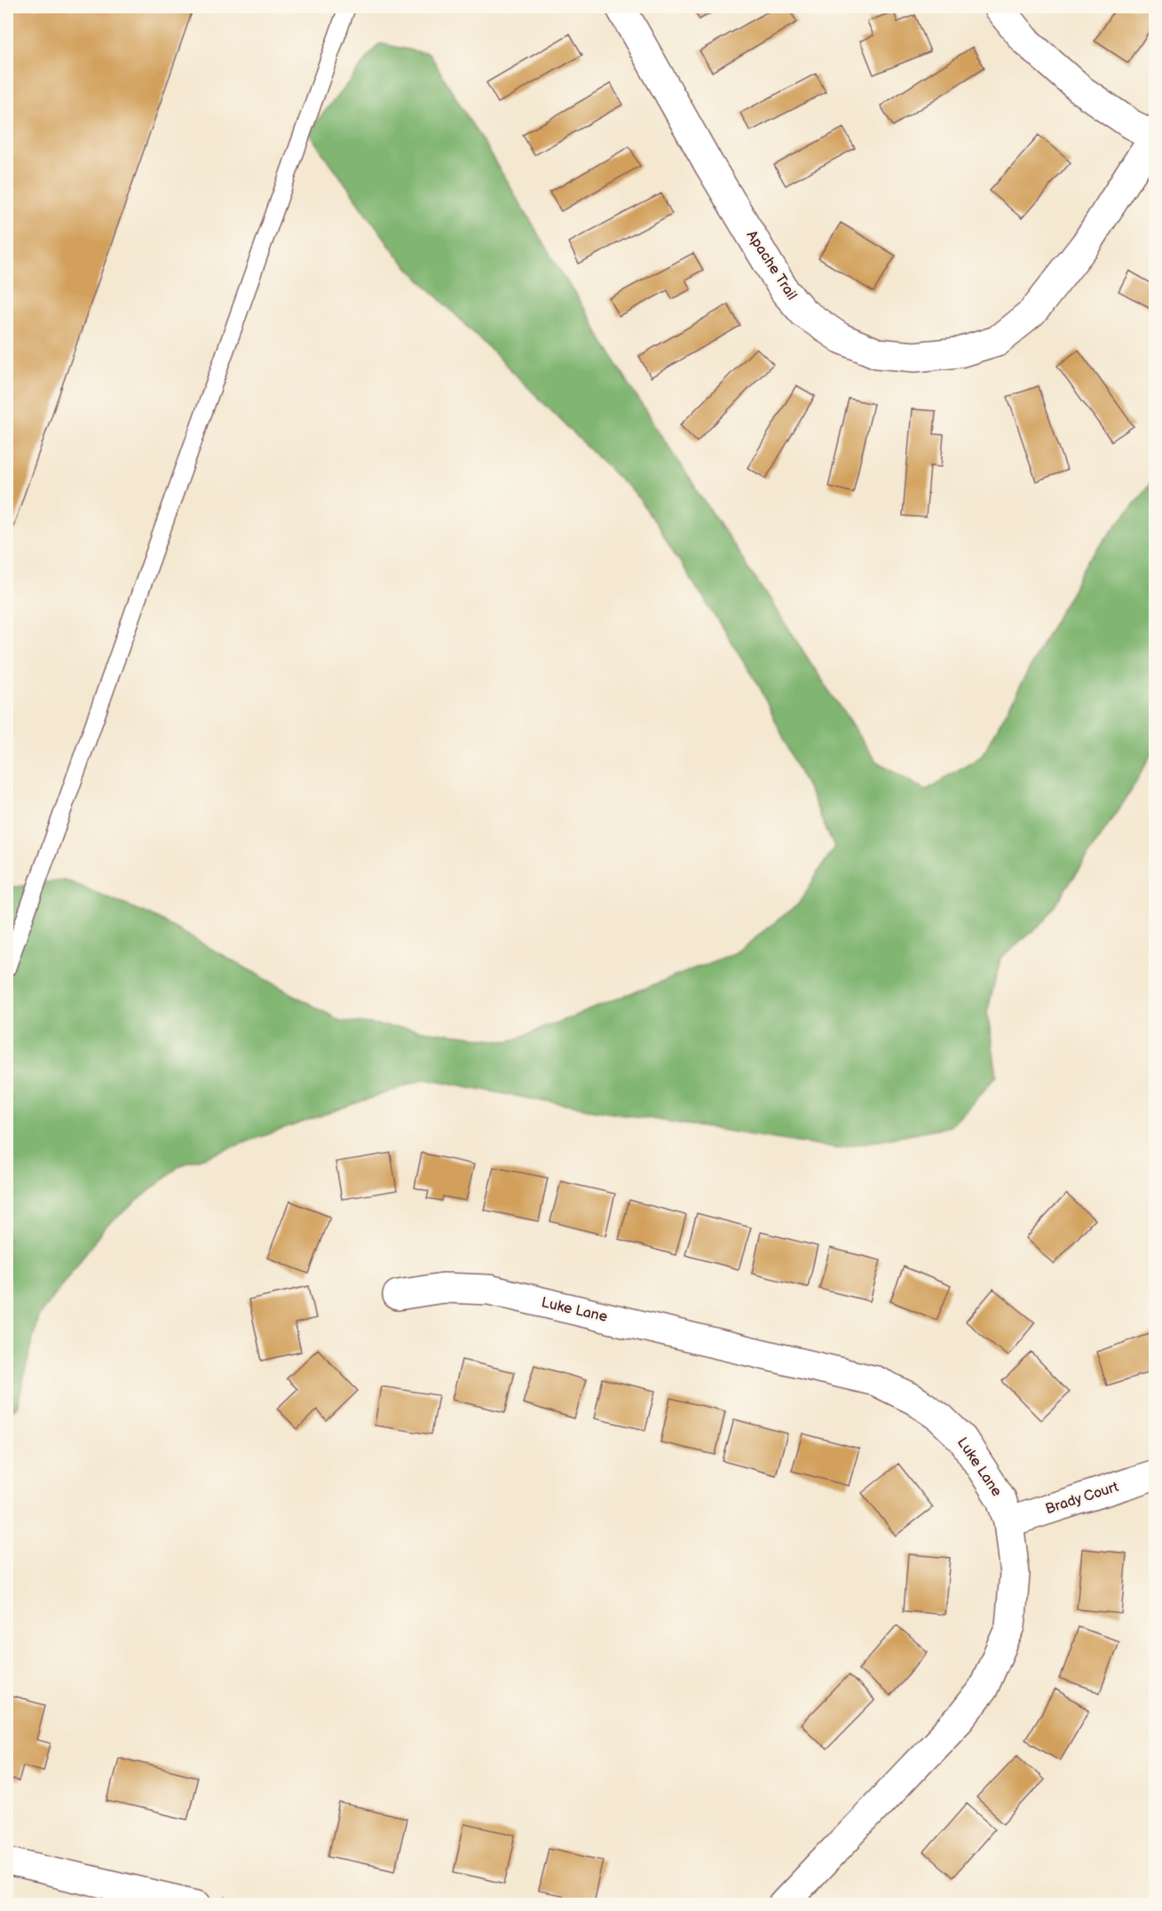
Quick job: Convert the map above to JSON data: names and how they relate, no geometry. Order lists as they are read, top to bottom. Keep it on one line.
{"streets":{"street":["Apache Trail","Luke Lane","Brady Court"]},"crossings":[["Luke Lane","Brady Court"]]}
